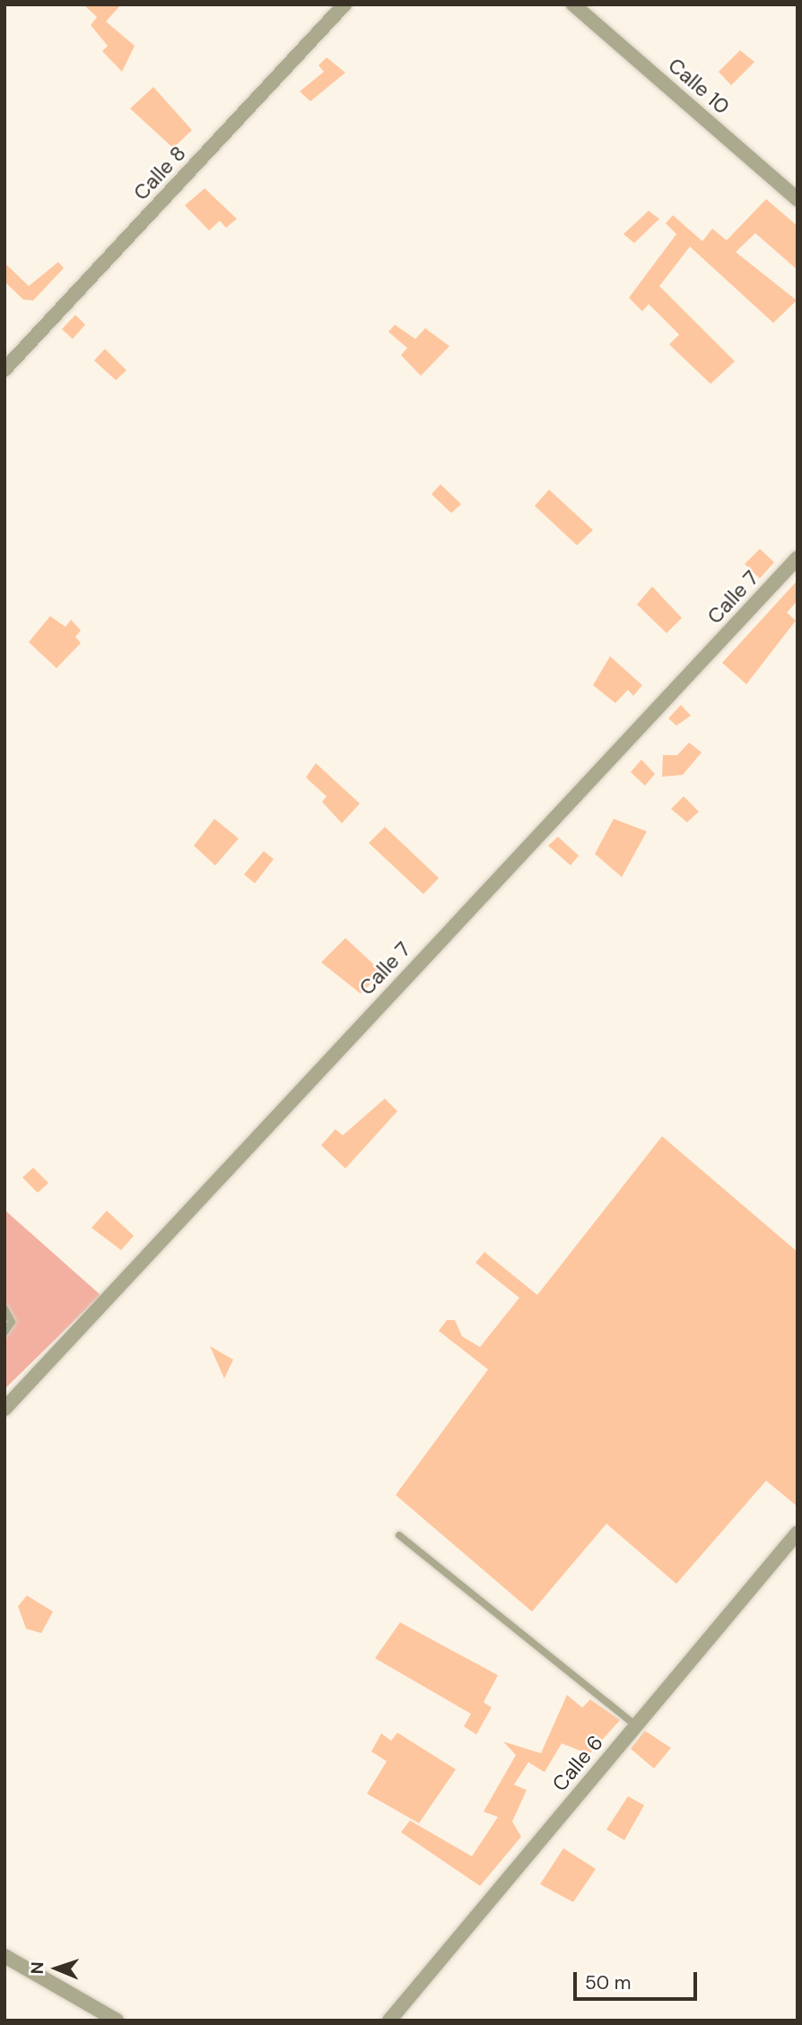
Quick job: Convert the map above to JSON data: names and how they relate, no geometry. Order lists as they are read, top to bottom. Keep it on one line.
{"streets":{"street":["Calle 10","Calle 8","Calle 7","Calle 6"]},"scale_bar":"50 m","north":"left"}
